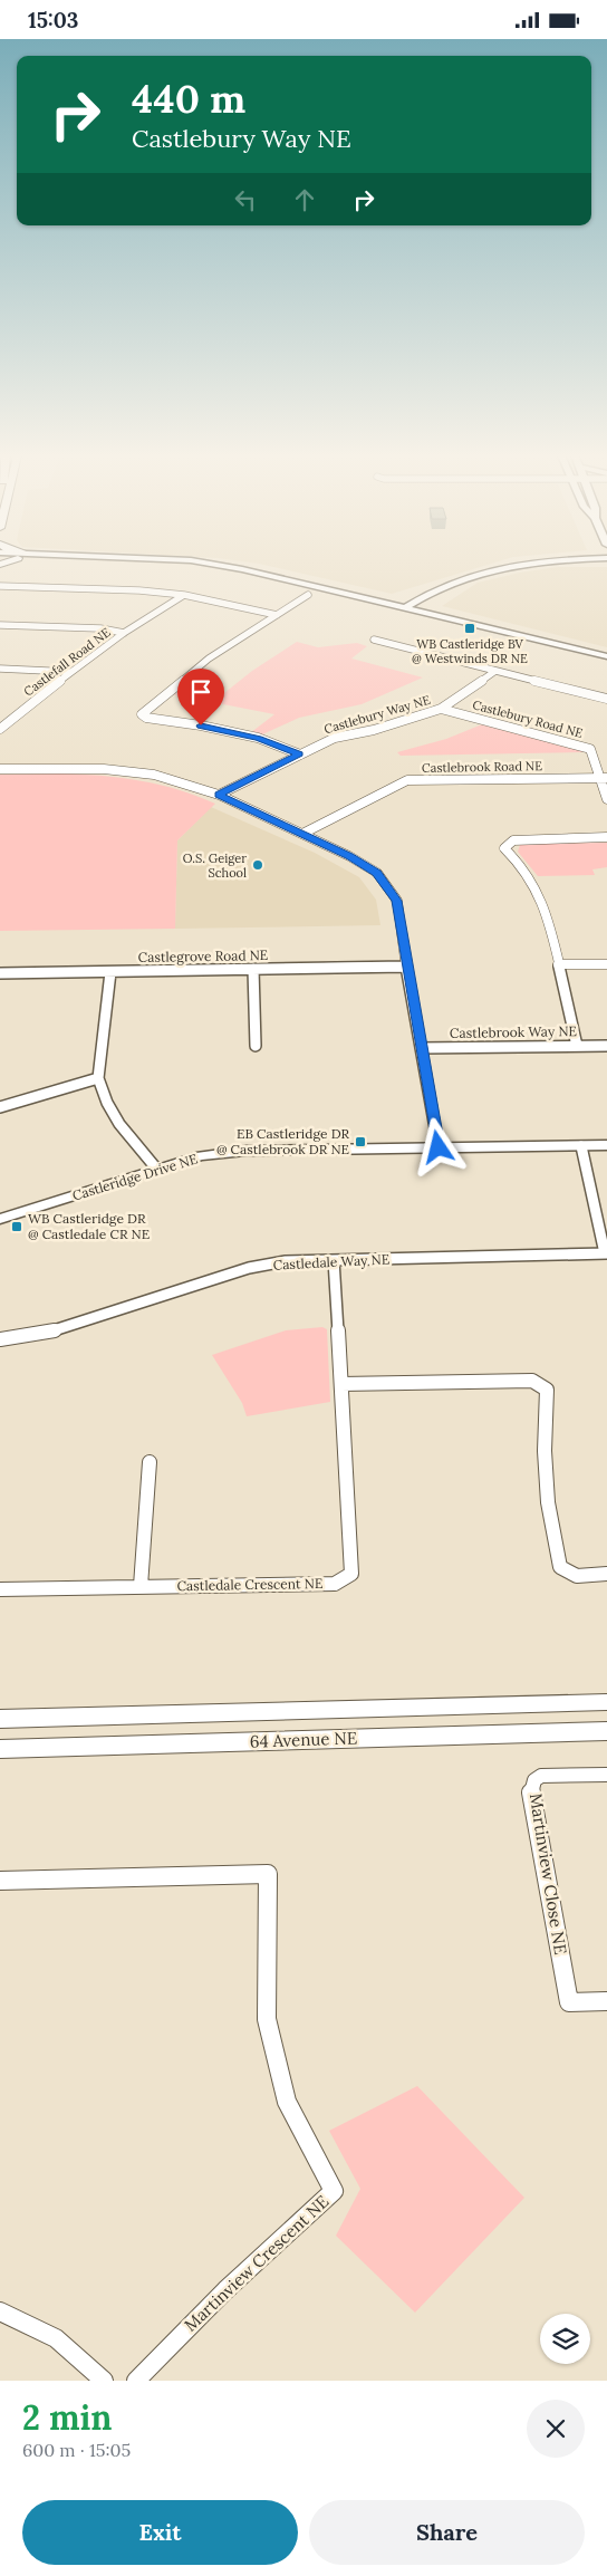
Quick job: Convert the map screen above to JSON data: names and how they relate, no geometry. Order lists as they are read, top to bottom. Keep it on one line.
{"streets":{"main road":["64 Avenue NE"],"street":["Castlefall Road NE","Castlebury Way NE","Castlebury Road NE","Castlebrook Road NE","Castlegrove Road NE","Castlebrook Way NE","Castleridge Drive NE","Castledale Way NE","Castledale Crescent NE","Martinview Close NE","Martinview Crescent NE"]},"crossings":[["Castlebury Way NE","Castlebury Road NE"],["Castlebury Road NE","Castlebrook Road NE"],["Castledale Way NE","Castledale Crescent NE"]],"places":{"transit":["WB Castleridge BV @ Westwinds DR NE","EB Castleridge DR @ Castlebrook DR NE","WB Castleridge DR @ Castledale CR NE"],"other":["O.S. Geiger School"]},"page":{"status":"15:03","turn":["440 m","Castlebury Way NE"],"heading":["2 min","600 m · 15:05"],"buttons":["Exit","Share"]}}
